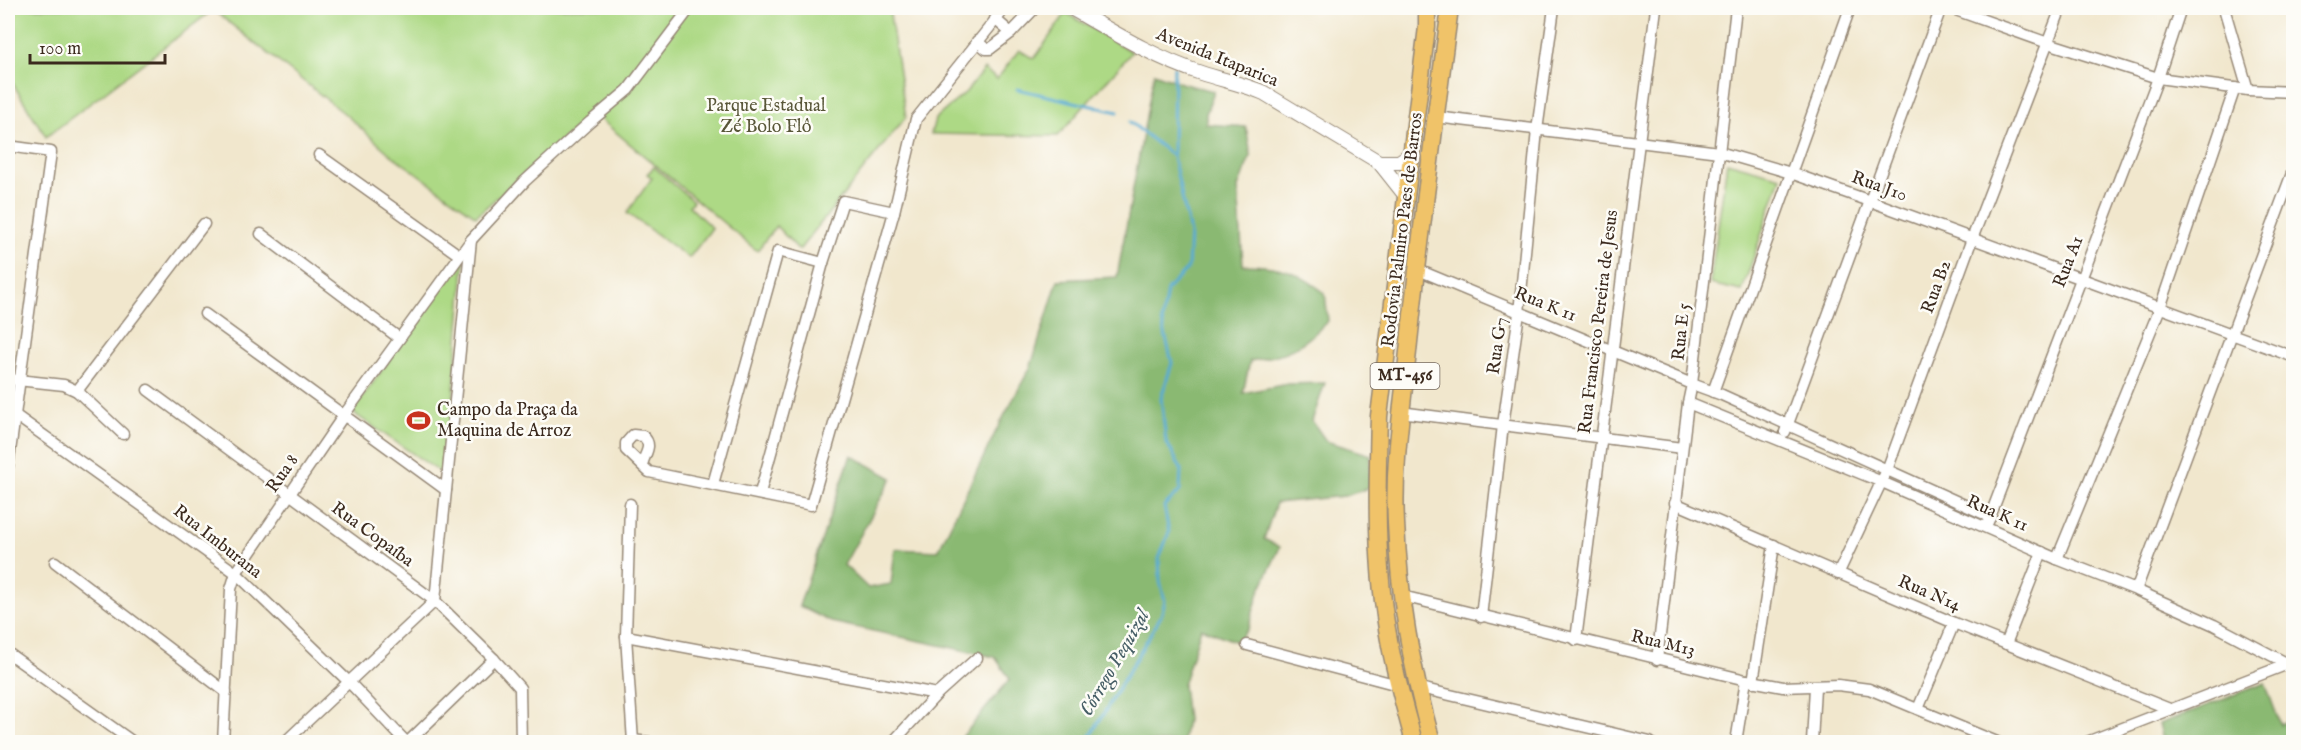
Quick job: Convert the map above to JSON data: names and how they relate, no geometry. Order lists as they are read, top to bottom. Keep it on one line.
{"streets":{"main road":["Rodovia Palmiro Paes de Barros","MT-456"],"street":["Avenida Itaparica","Rua J10","Rua A1","Rua B2","Rua K 11","Rua Francisco Pereira de Jesus","Rua E 5","Rua G7","Rua 8","Rua Copaíba","Rua Imburana","Rua N14","Rua M13"]},"crossings":[["Avenida Itaparica","Rodovia Palmiro Paes de Barros"],["Rua J10","Rodovia Palmiro Paes de Barros"],["Rua J10","Rua A1"],["Rua J10","Rua B2"],["Rua J10","Rua Francisco Pereira de Jesus"],["Rua J10","Rua E 5"],["Rua J10","Rua G7"],["Rodovia Palmiro Paes de Barros","Rua K 11"],["Rodovia Palmiro Paes de Barros","Rua M13"],["Rua A1","Rua K 11"],["Rua B2","Rua K 11"],["Rua B2","Rua N14"],["Rua K 11","Rua Francisco Pereira de Jesus"],["Rua K 11","Rua E 5"],["Rua K 11","Rua G7"],["Rua K 11","Rua N14"],["Rua Francisco Pereira de Jesus","Rua M13"],["Rua E 5","Rua N14"],["Rua E 5","Rua M13"],["Rua G7","Rua M13"],["Rua 8","Rua Copaíba"],["Rua 8","Rua Imburana"]],"water":["Córrego Pequizal"],"parks":["Parque Estadual Zé Bolo Flô"],"places":{"sports":["Campo da Praça da Maquina de Arroz"]},"scale_bar":"100 m"}
